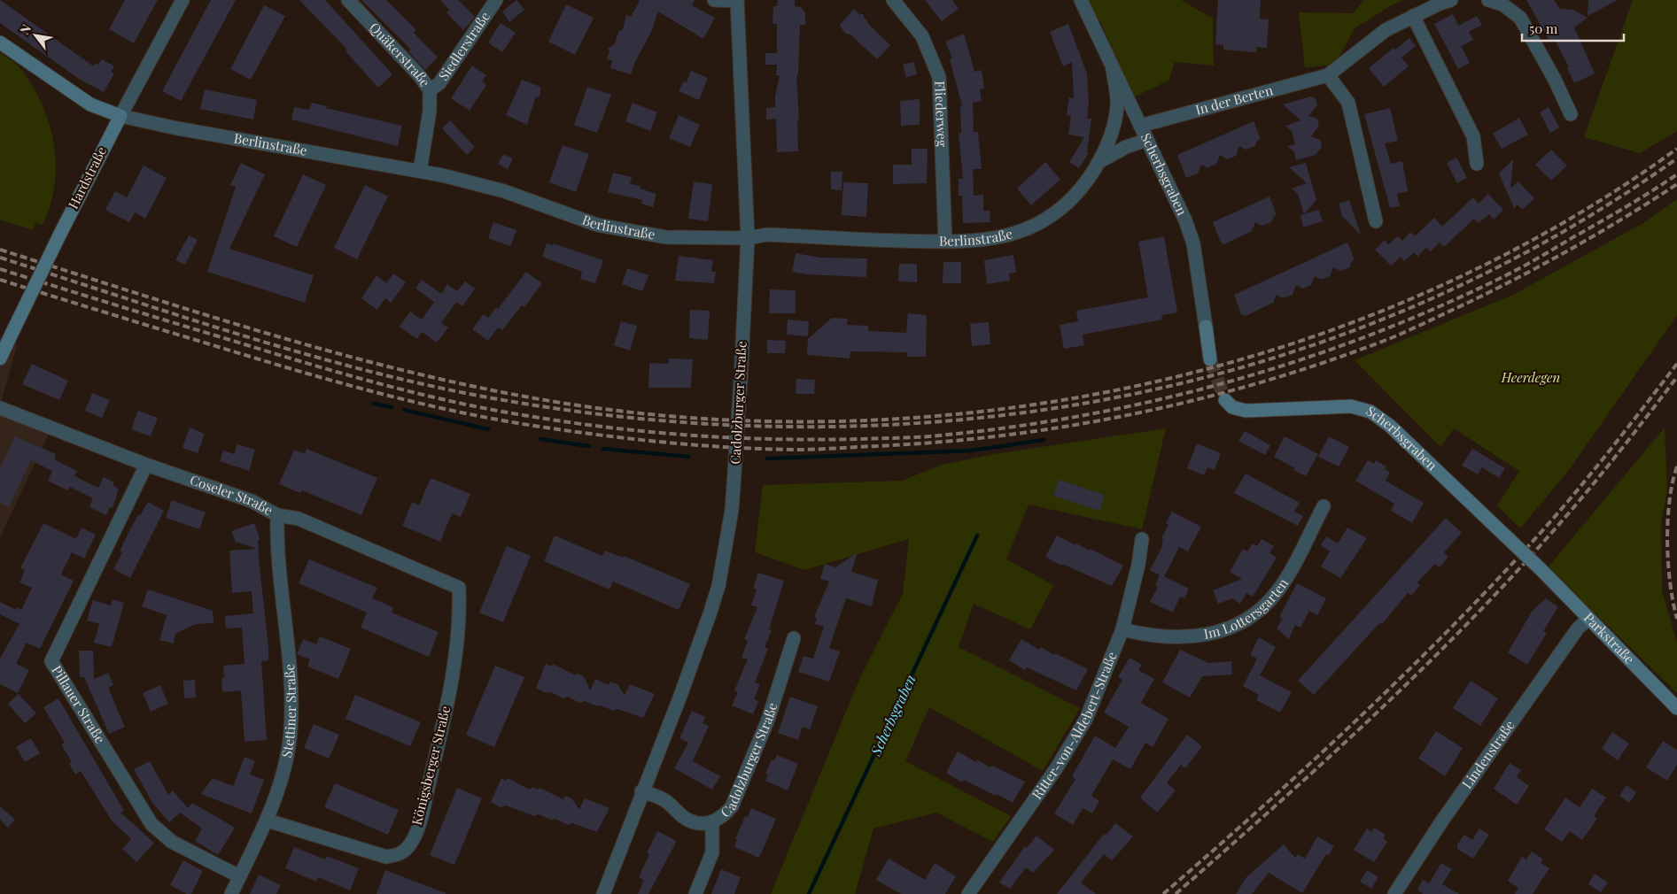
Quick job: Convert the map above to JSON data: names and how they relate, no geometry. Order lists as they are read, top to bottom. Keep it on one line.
{"streets":{"street":["Siedlerstraße","Quäkerstraße","In der Berten","Fliederweg","Berlinstraße","Scherbsgraben","Hardstraße","Cadolzburger Straße","Coseler Straße","Im Lottersgarten","Parkstraße","Pillauer Straße","Stettiner Straße","Ritter-von-Aldebert-Straße","Lindenstraße","Königsberger Straße"]},"crossings":[["Siedlerstraße","Quäkerstraße"],["Quäkerstraße","Berlinstraße"],["In der Berten","Scherbsgraben"],["Fliederweg","Berlinstraße"],["Berlinstraße","Scherbsgraben"],["Berlinstraße","Hardstraße"],["Berlinstraße","Cadolzburger Straße"],["Scherbsgraben","Parkstraße"],["Coseler Straße","Pillauer Straße"],["Coseler Straße","Stettiner Straße"],["Coseler Straße","Königsberger Straße"],["Im Lottersgarten","Ritter-von-Aldebert-Straße"],["Parkstraße","Lindenstraße"],["Pillauer Straße","Stettiner Straße"],["Stettiner Straße","Königsberger Straße"]],"water":["Scherbsgraben"],"parks":["Heerdegen"],"scale_bar":"50 m","north":"top left"}
